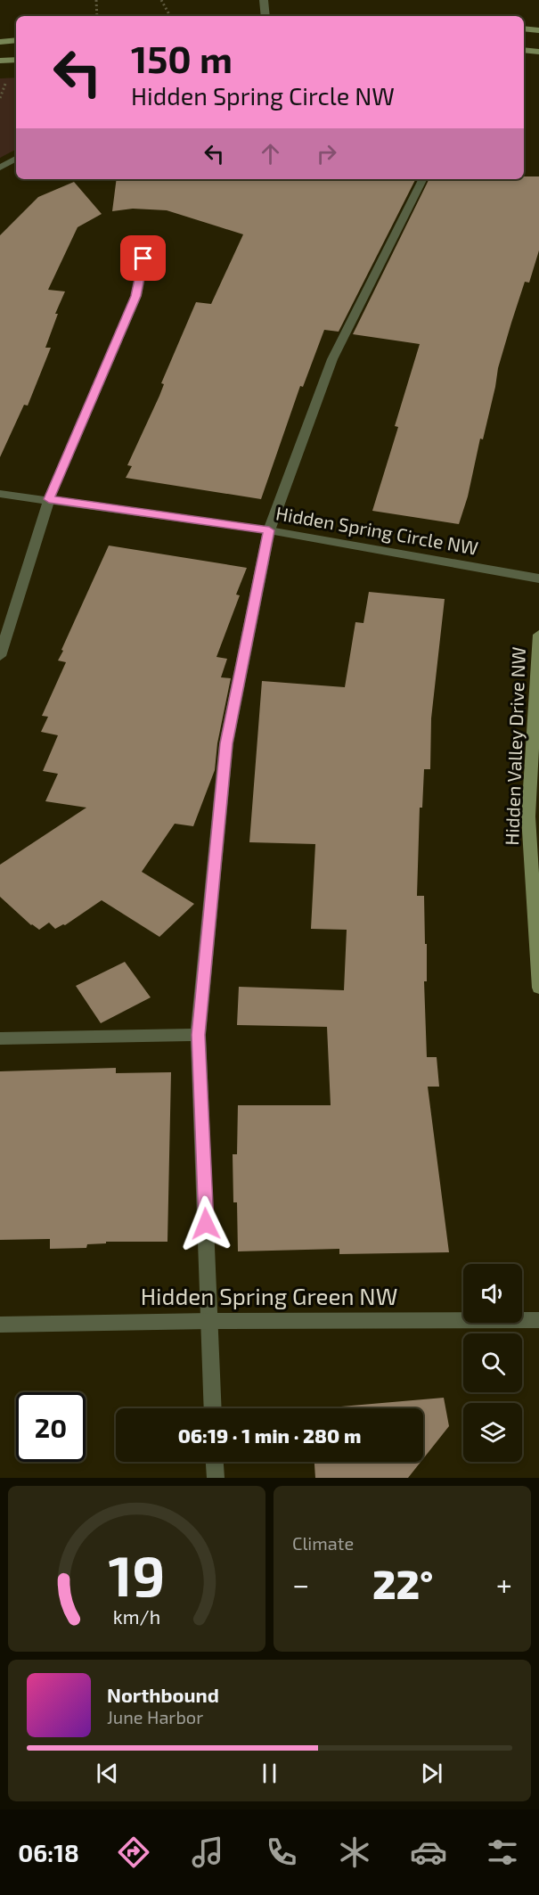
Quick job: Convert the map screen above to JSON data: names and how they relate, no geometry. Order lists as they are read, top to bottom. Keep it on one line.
{"streets":{"street":["Hidden Spring Circle NW","Hidden Valley Drive NW","Hidden Spring Green NW"]},"page":{"turn":["150 m","Hidden Spring Circle NW"],"limit":"20","trip":"06:19 · 1 min · 280 m","tile":"Climate","heat":["−","22°","+"],"song":["Northbound","June Harbor"],"tabs":"06:18","gauge":["19","km/h"]}}
